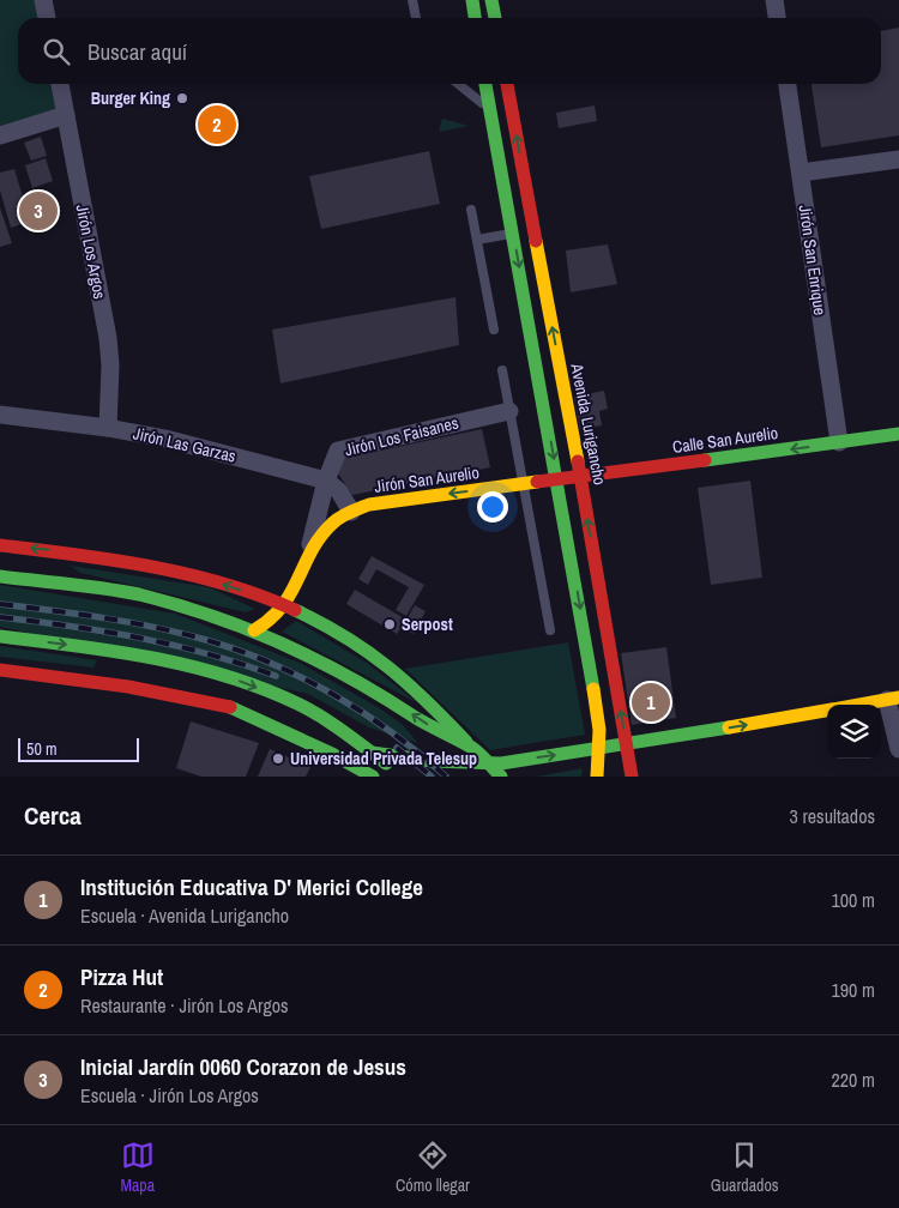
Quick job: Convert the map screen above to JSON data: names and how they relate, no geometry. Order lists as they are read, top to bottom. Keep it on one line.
{"streets":{"main road":["Avenida Lurigancho","Calle San Aurelio","Jirón San Aurelio"],"street":["Jirón Los Argos","Jirón San Enrique","Jirón Los Faisanes","Jirón Las Garzas"]},"crossings":[["Jirón Los Argos","Jirón Las Garzas"],["Jirón San Enrique","Calle San Aurelio"],["Avenida Lurigancho","Calle San Aurelio"],["Jirón Los Faisanes","Jirón Las Garzas"],["Jirón Los Faisanes","Jirón San Aurelio"],["Calle San Aurelio","Jirón San Aurelio"]],"one_way":["Calle San Aurelio","Jirón San Aurelio"],"places":["Burger King","Serpost","Universidad Privada Telesup"],"scale_bar":"50 m","page":{"search":"Buscar aquí","pins":["2","3","1"],"scale":"50 m","heading":["Cerca","3 resultados"],"list":[{"mark":"1","name":"Institución Educativa D' Merici College","note":"Escuela · Avenida Lurigancho","value":"100 m"},{"mark":"2","name":"Pizza Hut","note":"Restaurante · Jirón Los Argos","value":"190 m"},{"mark":"3","name":"Inicial Jardín 0060 Corazon de Jesus","note":"Escuela · Jirón Los Argos","value":"220 m"}],"nav":["Mapa","Cómo llegar","Guardados"]}}
